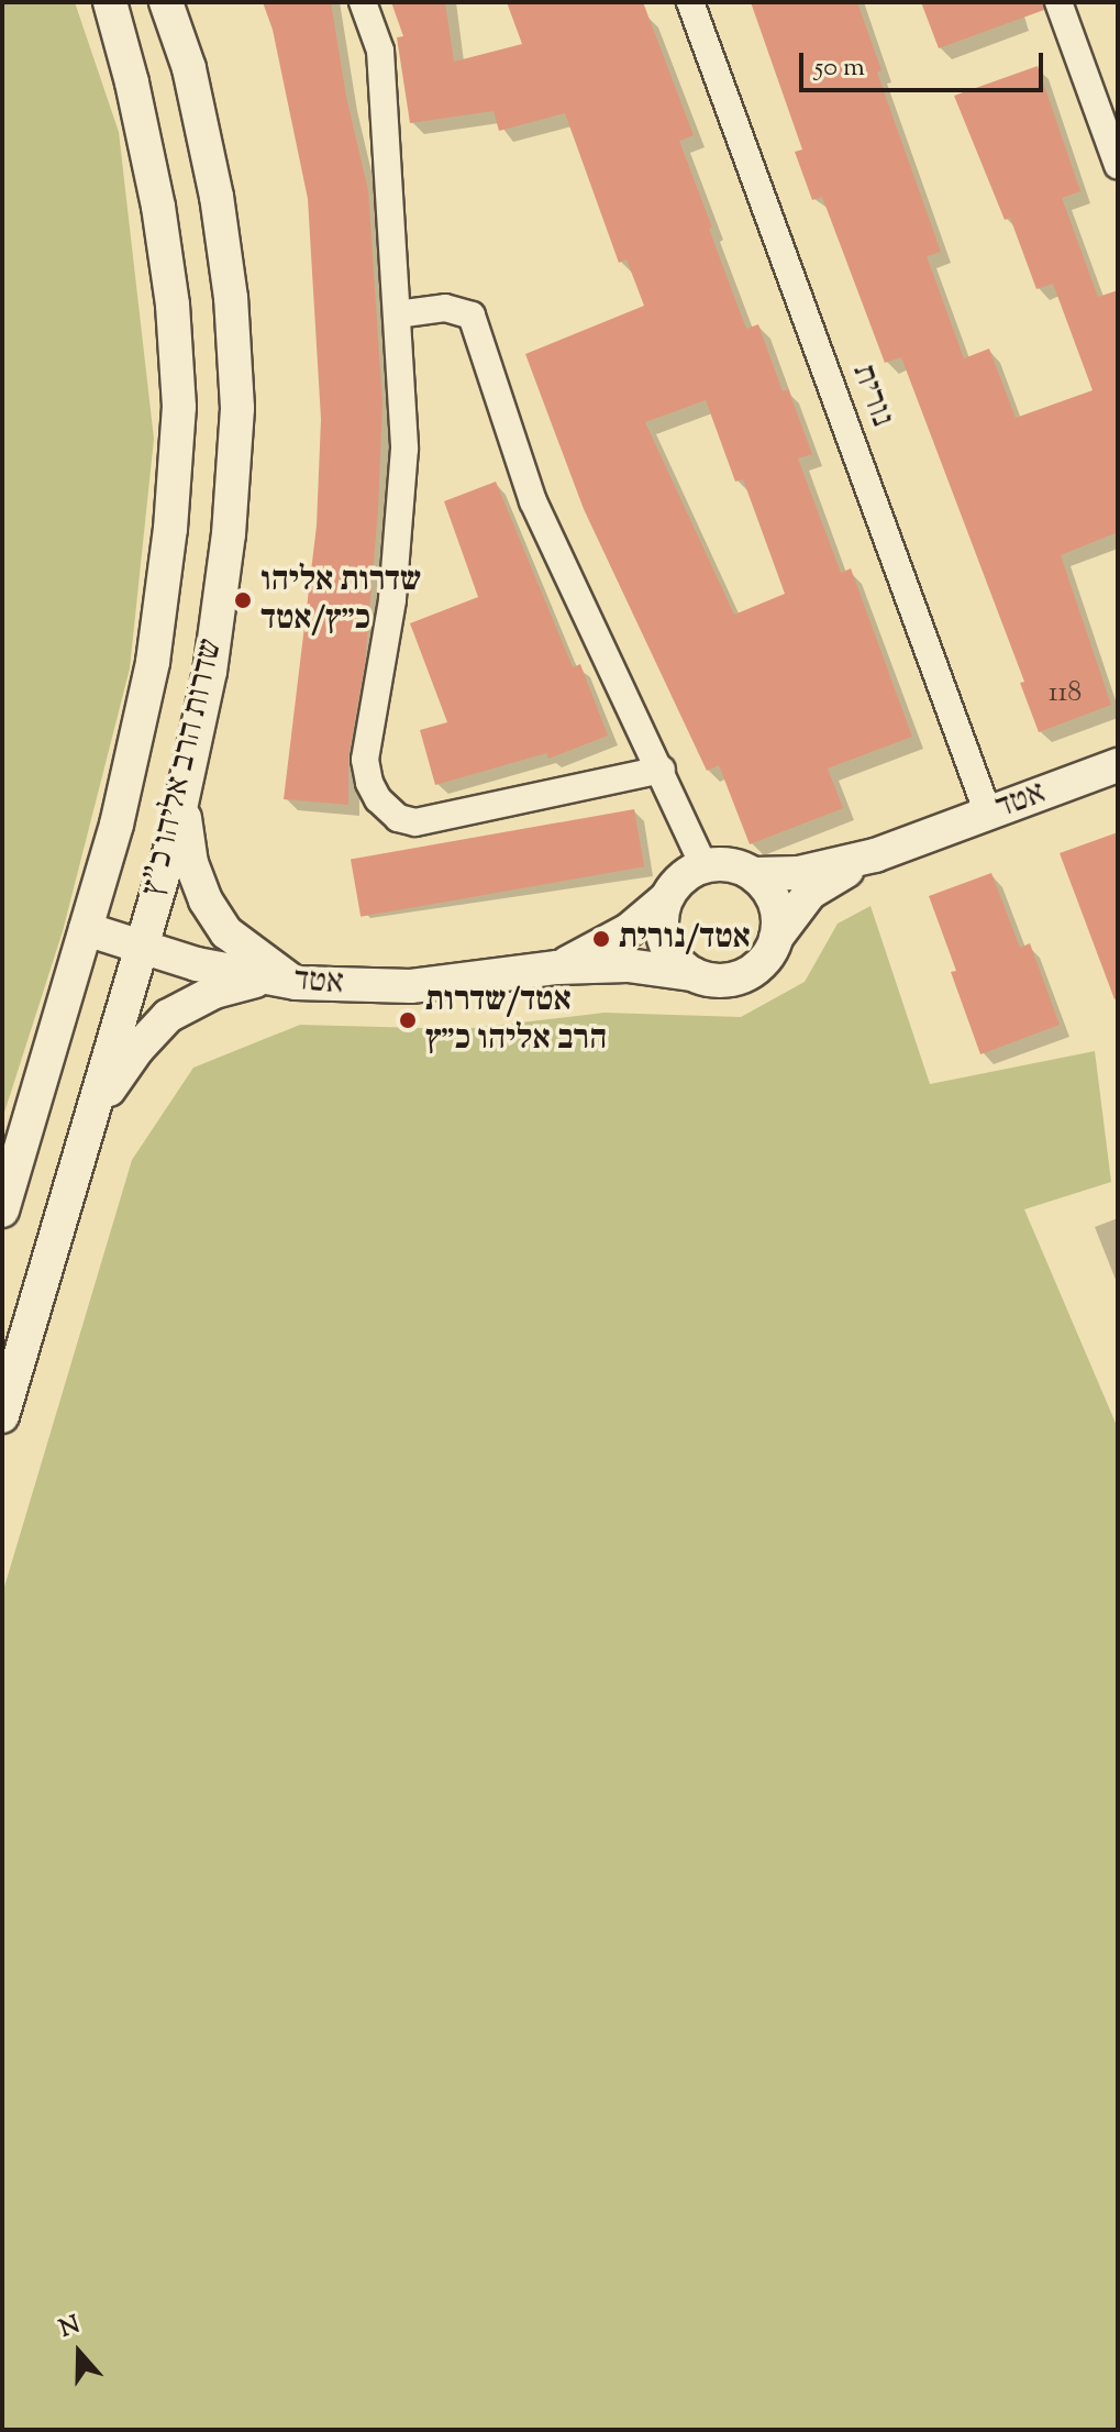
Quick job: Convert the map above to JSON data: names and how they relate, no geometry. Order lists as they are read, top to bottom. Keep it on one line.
{"streets":{"street":["נורית","שדרות הרב אליהו כ\"ץ","אטד"]},"crossings":[["נורית","אטד"],["שדרות הרב אליהו כ\"ץ","אטד"]],"places":["שדרות אליהו כ״ץ/אטד","אטד/נורית","אטד/שדרות הרב אליהו כ״ץ"],"house_numbers":["118"],"scale_bar":"50 m","north":"top"}
